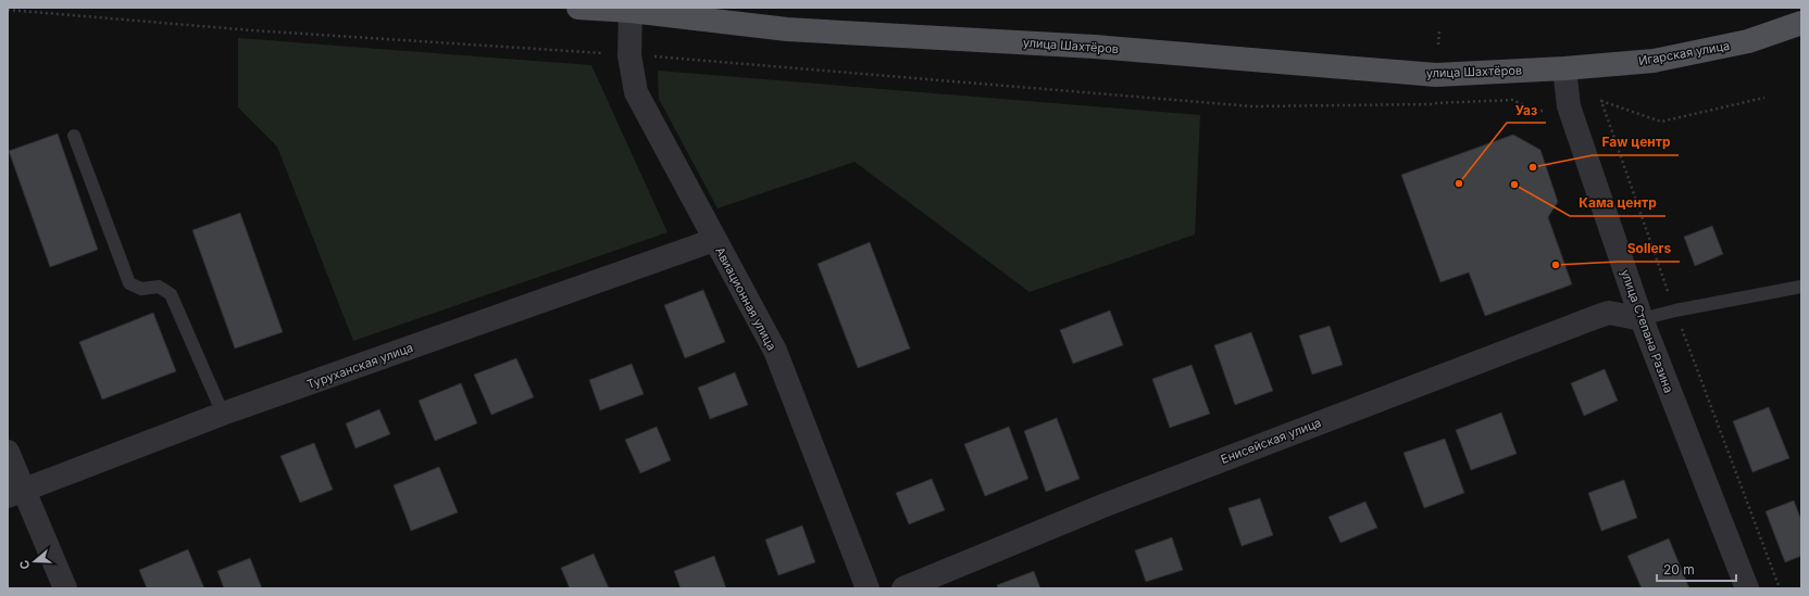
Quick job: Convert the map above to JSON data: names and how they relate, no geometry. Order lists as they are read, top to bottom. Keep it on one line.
{"streets":{"main road":["улица Шахтёров","Игарская улица"],"street":["Авиационная улица","улица Степана Разина","Туруханская улица","Енисейская улица"]},"crossings":[["улица Шахтёров","Игарская улица"],["улица Шахтёров","Авиационная улица"],["улица Шахтёров","улица Степана Разина"],["Игарская улица","улица Степана Разина"],["Авиационная улица","Туруханская улица"],["улица Степана Разина","Енисейская улица"]],"places":["Faw центр","Уаз","Кама центр","Sollers"],"scale_bar":"20 m","north":"left"}
